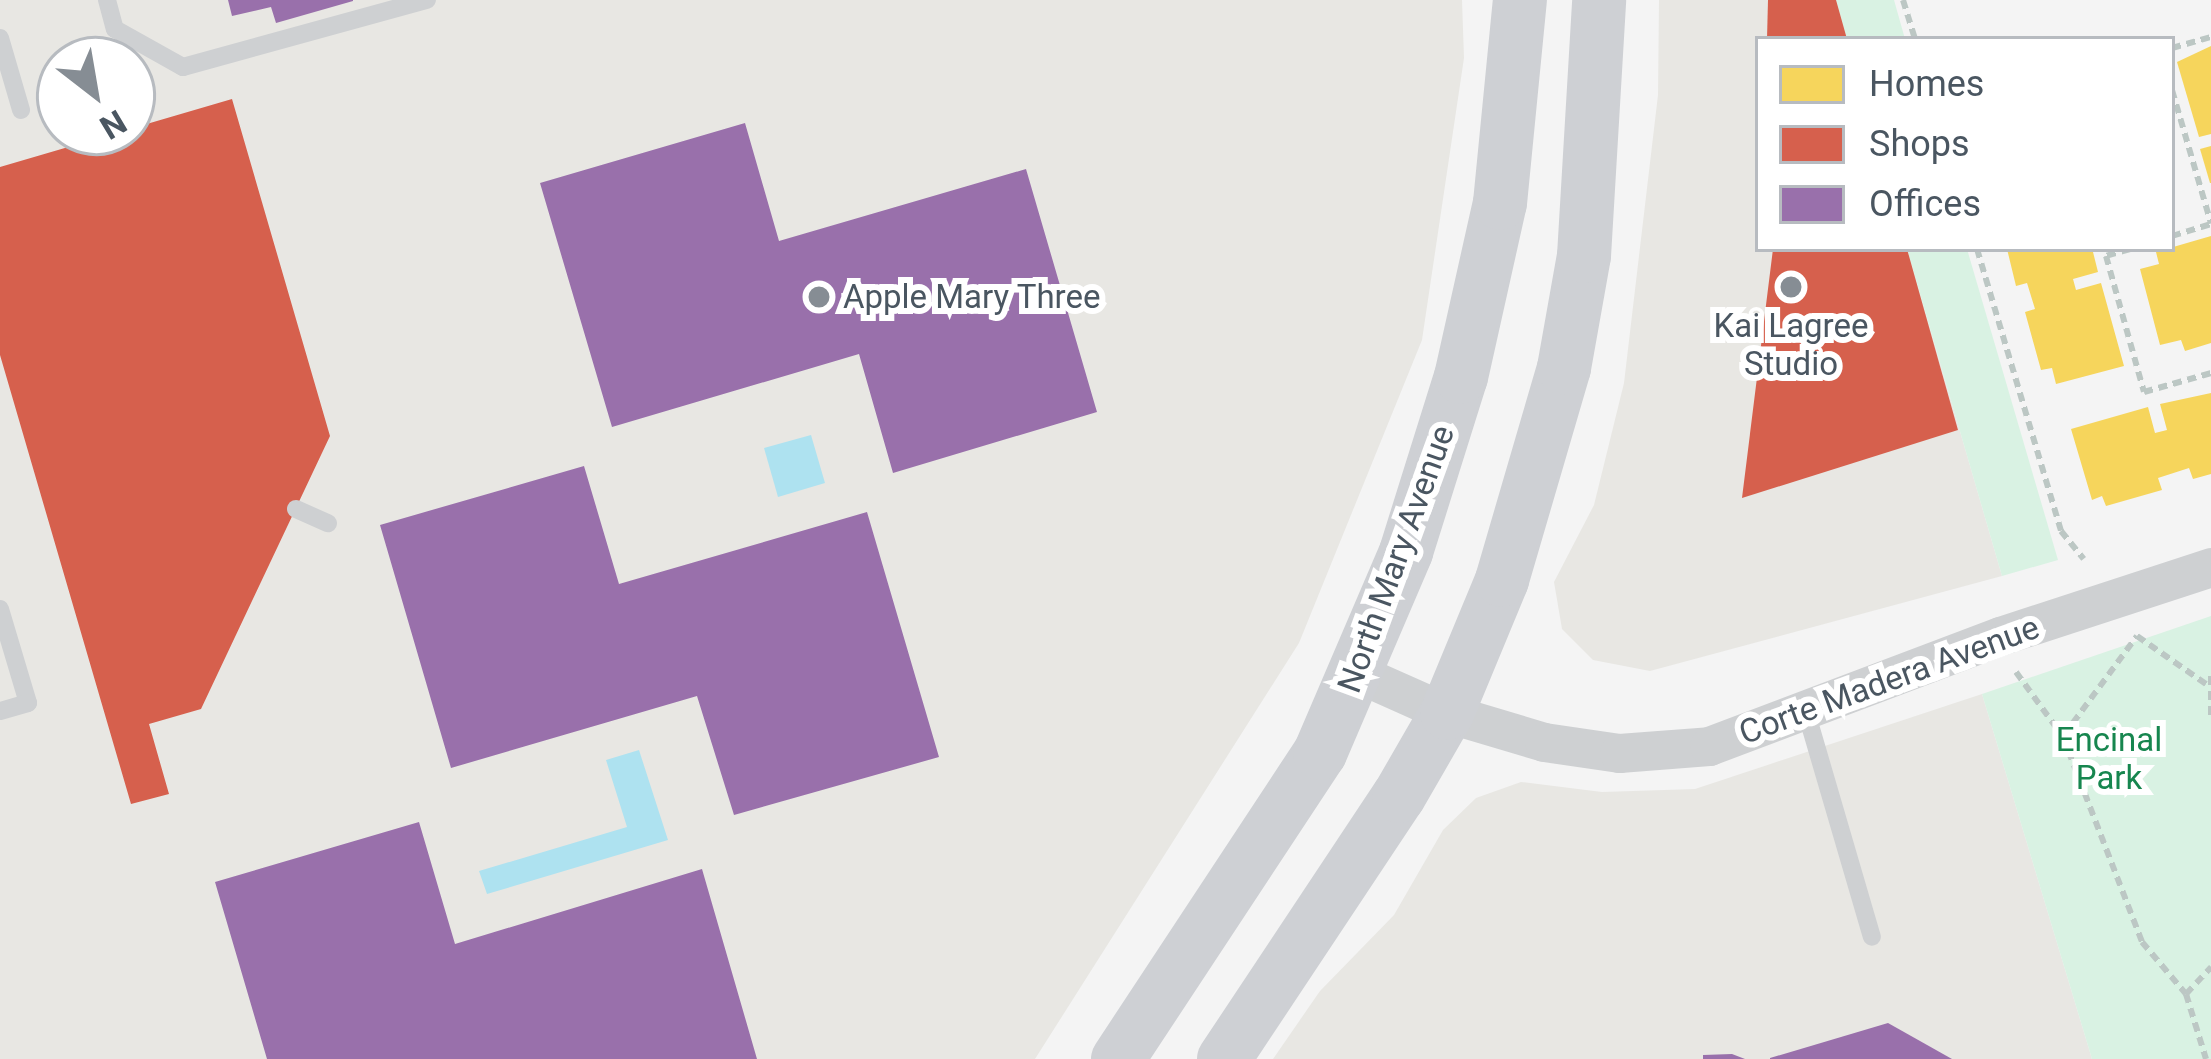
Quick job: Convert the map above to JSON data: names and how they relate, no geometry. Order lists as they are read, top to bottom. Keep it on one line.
{"streets":{"main road":["North Mary Avenue"],"street":["Corte Madera Avenue"]},"crossings":[["North Mary Avenue","Corte Madera Avenue"]],"parks":["Encinal Park"],"places":["Kai Lagree Studio","Apple Mary Three"],"legend":["Homes","Shops","Offices"],"north":"bottom right"}
